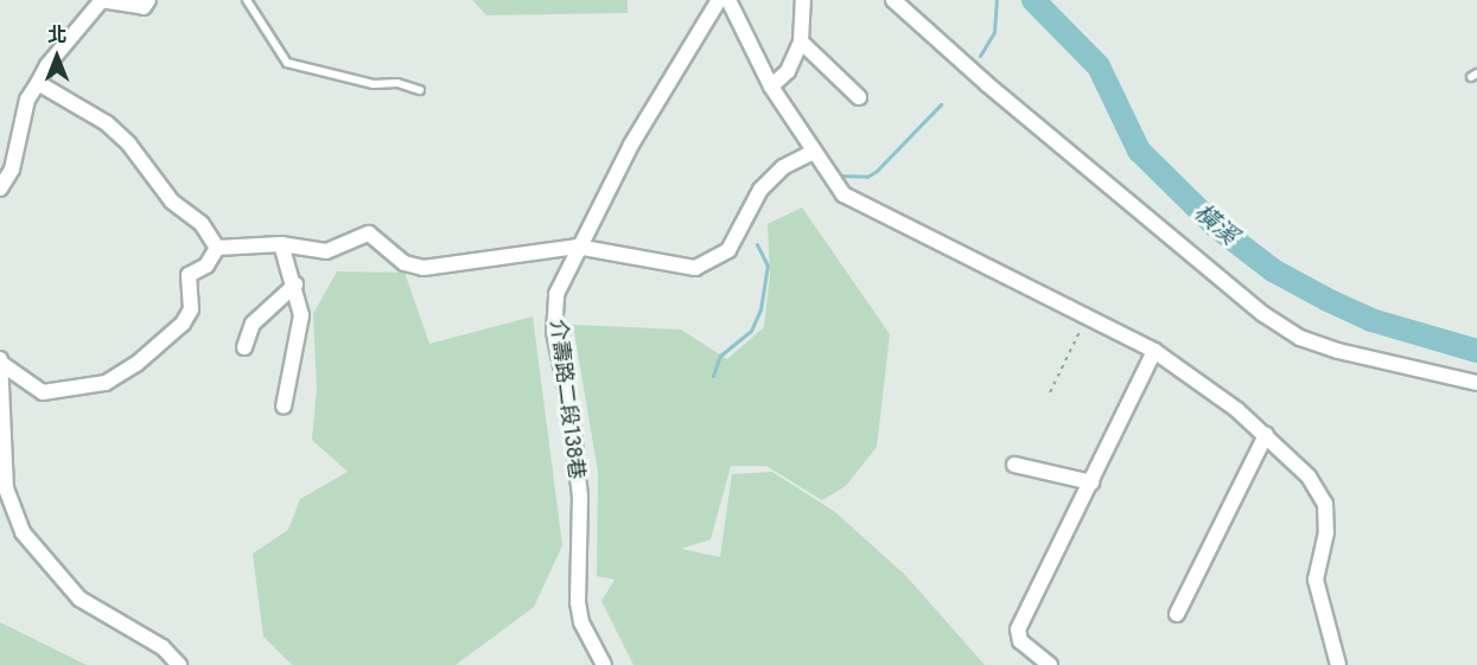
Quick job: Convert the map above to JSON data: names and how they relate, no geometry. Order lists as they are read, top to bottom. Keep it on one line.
{"streets":{"street":["介壽路二段138巷"]},"water":["橫溪"],"north":"top"}
